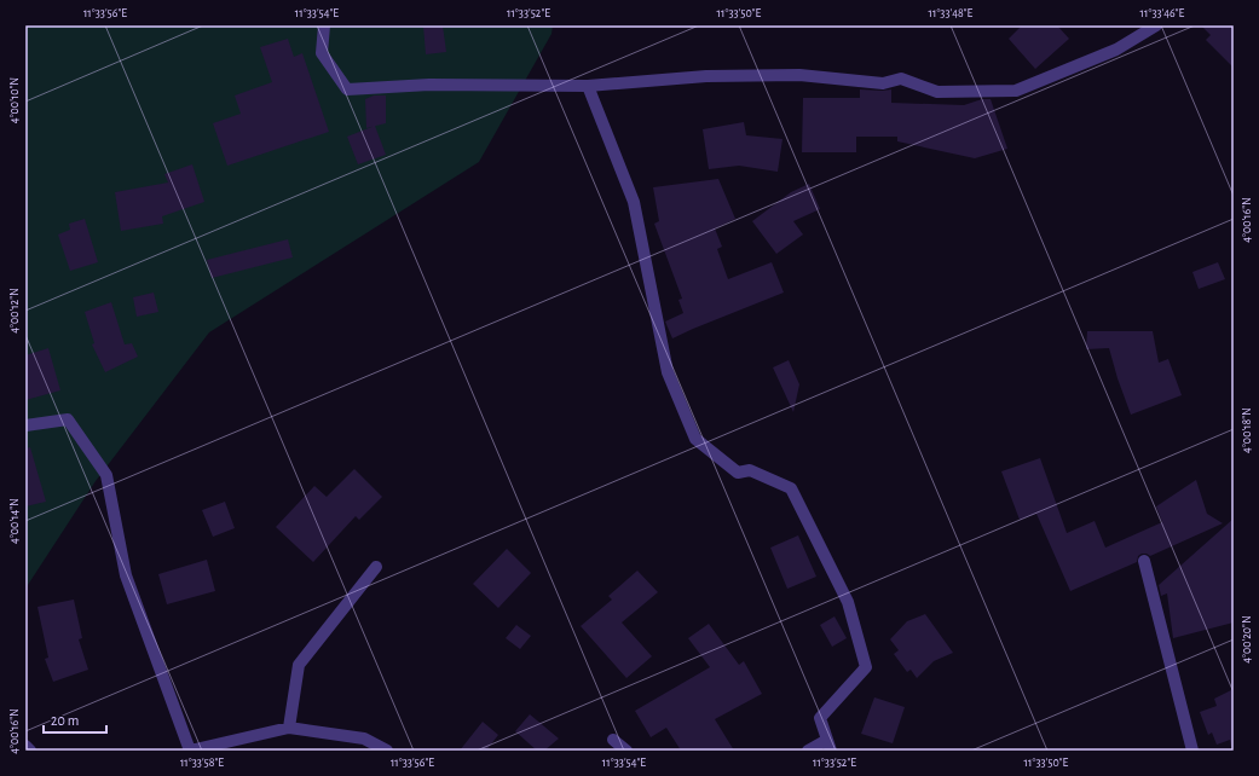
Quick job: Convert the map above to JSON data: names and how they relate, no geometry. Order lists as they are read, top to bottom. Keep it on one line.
{"scale_bar":"20 m","coordinates":["11°33'56\"E","11°33'54\"E","11°33'52\"E","11°33'50\"E","11°33'48\"E","11°33'46\"E","4°00'10\"N","4°00'16\"N","4°00'12\"N","4°00'18\"N","4°00'14\"N","4°00'20\"N","11°33'58\"E"]}
